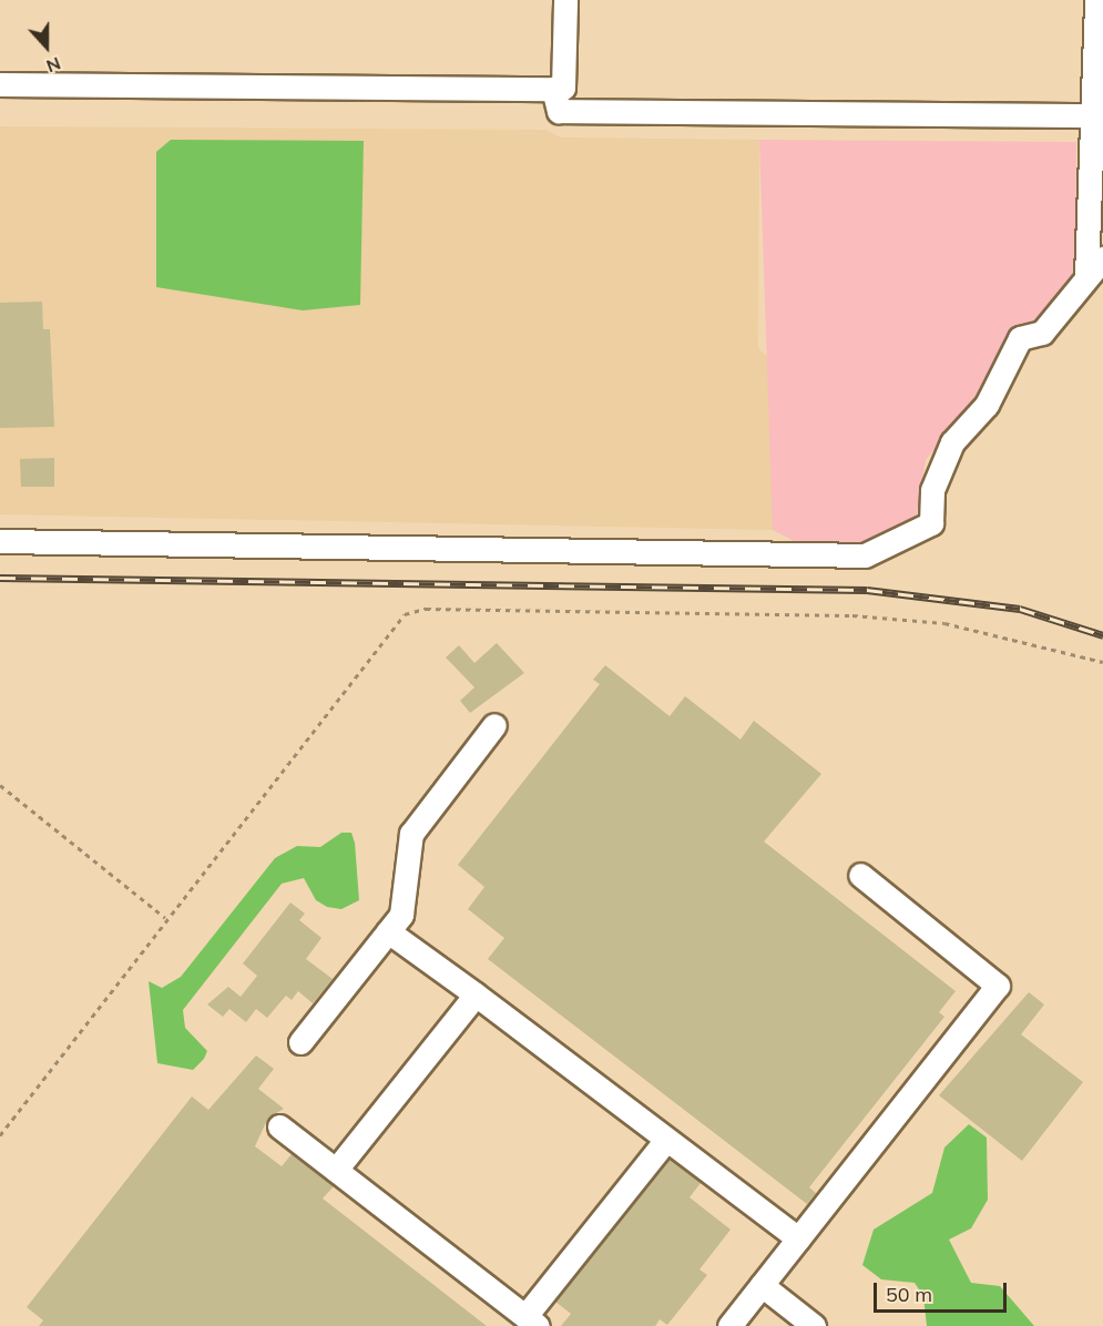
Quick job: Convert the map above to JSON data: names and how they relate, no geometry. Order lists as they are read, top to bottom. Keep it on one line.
{"scale_bar":"50 m","north":"bottom"}
